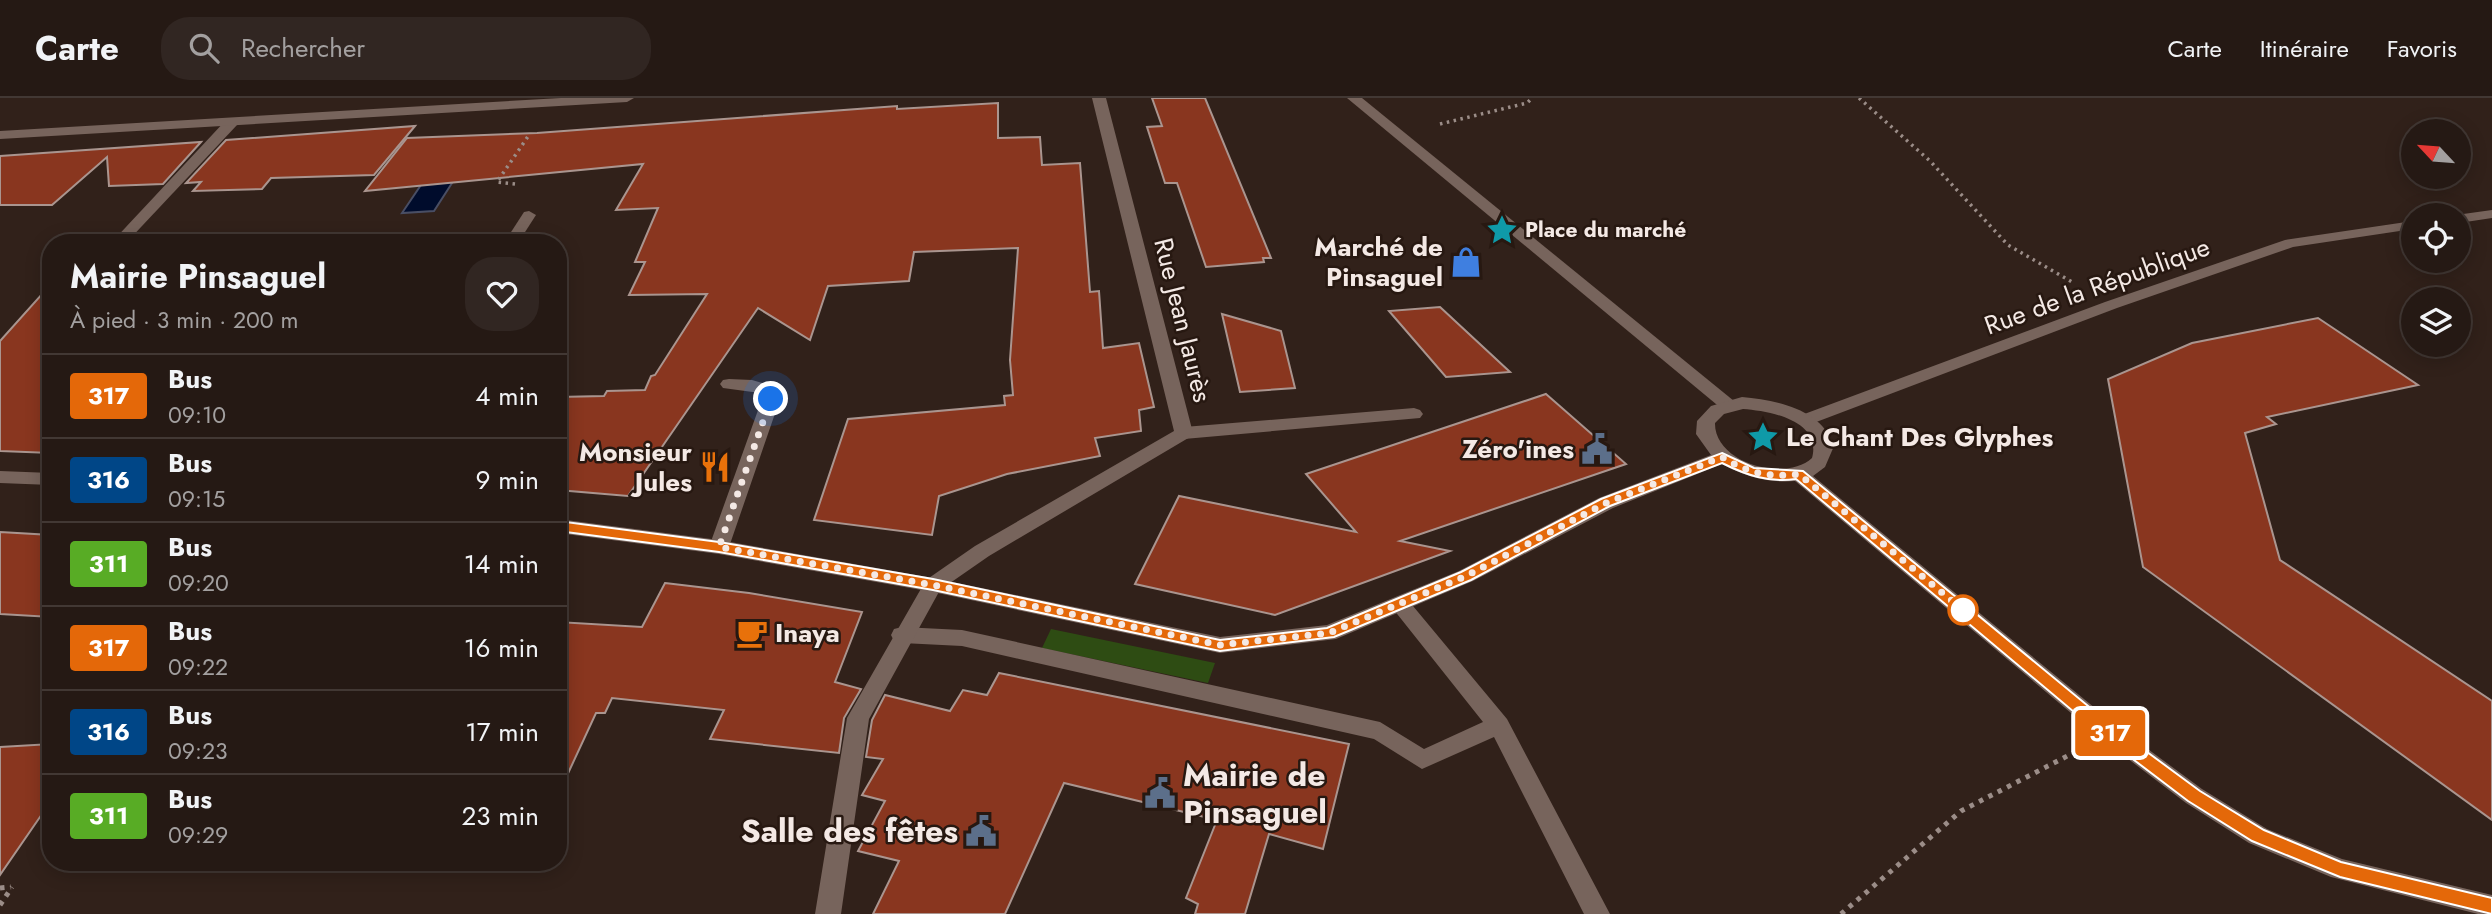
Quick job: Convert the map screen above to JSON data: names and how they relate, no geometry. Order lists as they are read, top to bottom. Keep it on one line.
{"streets":{"street":["Rue de la République","Rue Jean Jaurès"]},"places":{"place":["Place du marché","Le Chant Des Glyphes"],"shop":["Marché de Pinsaguel"],"public building":["Zéro'ines","Mairie de Pinsaguel","Salle des fêtes"],"restaurant":["Monsieur Jules"],"cafe":["Inaya"]},"lines":["bus line 317"],"north":"top left","page":{"header":"Carte","search":"Rechercher","nav":["Carte","Itinéraire","Favoris"],"on_map":"317","heading":["Mairie Pinsaguel","À pied · 3 min · 200 m"],"list":[{"mark":"317","name":"Bus","note":"09:10","value":"4 min"},{"mark":"316","name":"Bus","note":"09:15","value":"9 min"},{"mark":"311","name":"Bus","note":"09:20","value":"14 min"},{"mark":"317","name":"Bus","note":"09:22","value":"16 min"},{"mark":"316","name":"Bus","note":"09:23","value":"17 min"},{"mark":"311","name":"Bus","note":"09:29","value":"23 min"}]}}
